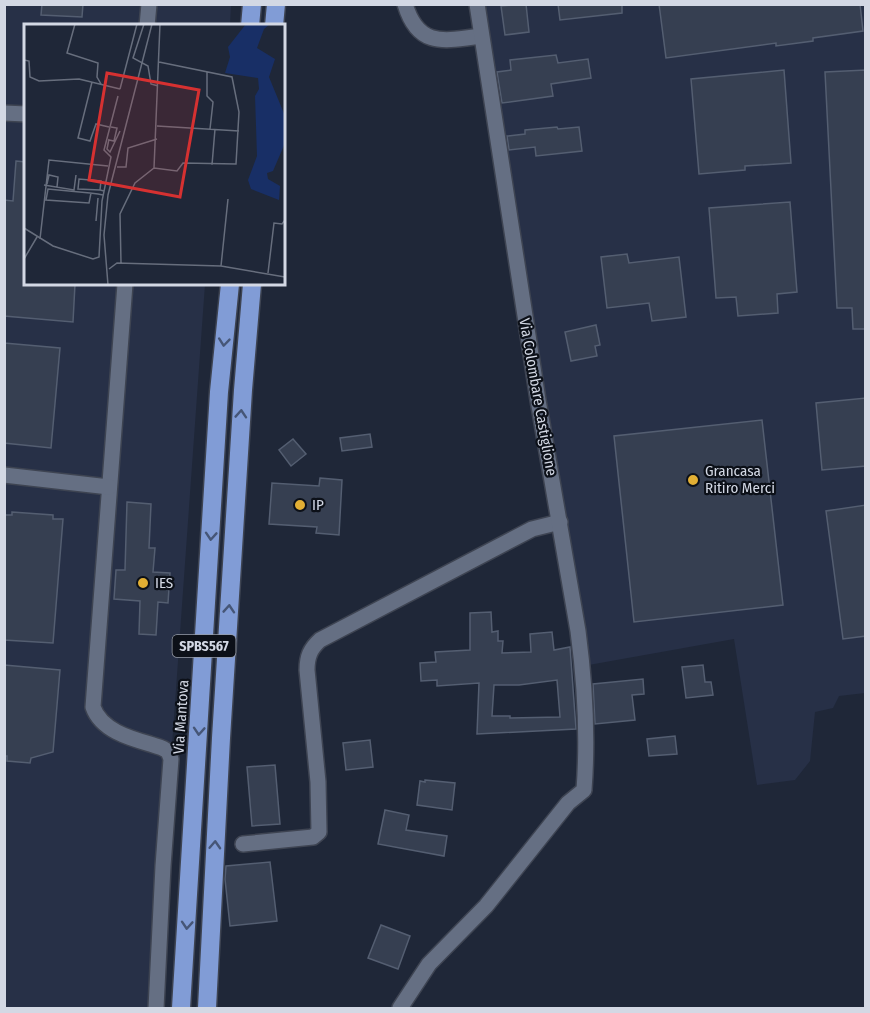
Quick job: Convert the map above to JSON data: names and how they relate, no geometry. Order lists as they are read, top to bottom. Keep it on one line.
{"streets":{"highway":["SPBS567","Via Mantova"],"street":["Via Colombare Castiglione"]},"places":["Grancasa Ritiro Merci","IP","IES"]}
